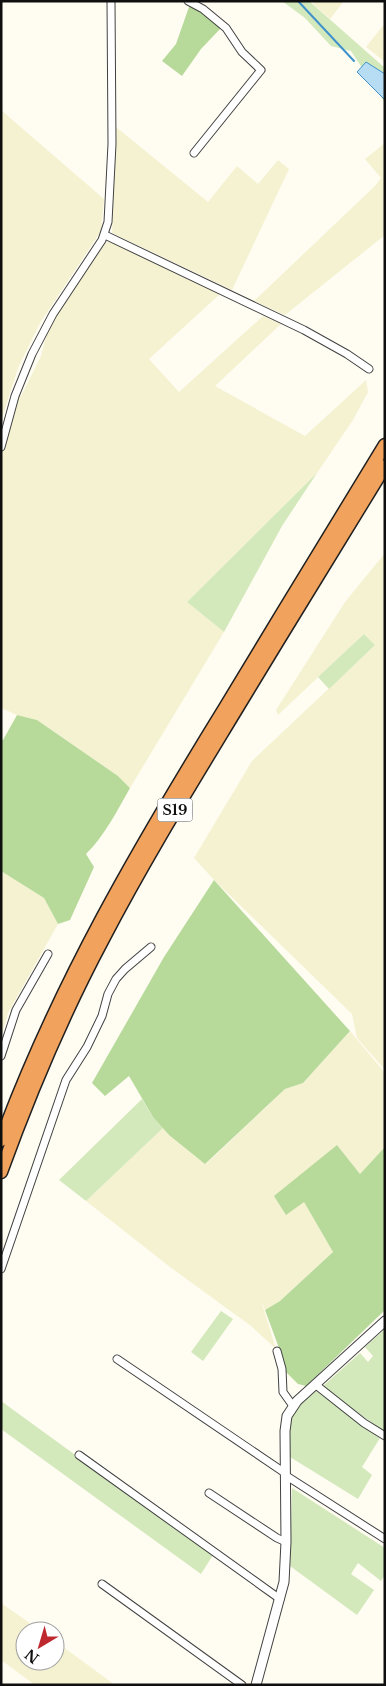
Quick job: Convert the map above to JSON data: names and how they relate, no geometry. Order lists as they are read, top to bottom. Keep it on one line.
{"streets":{"highway":["S19"]},"north":"bottom left"}
